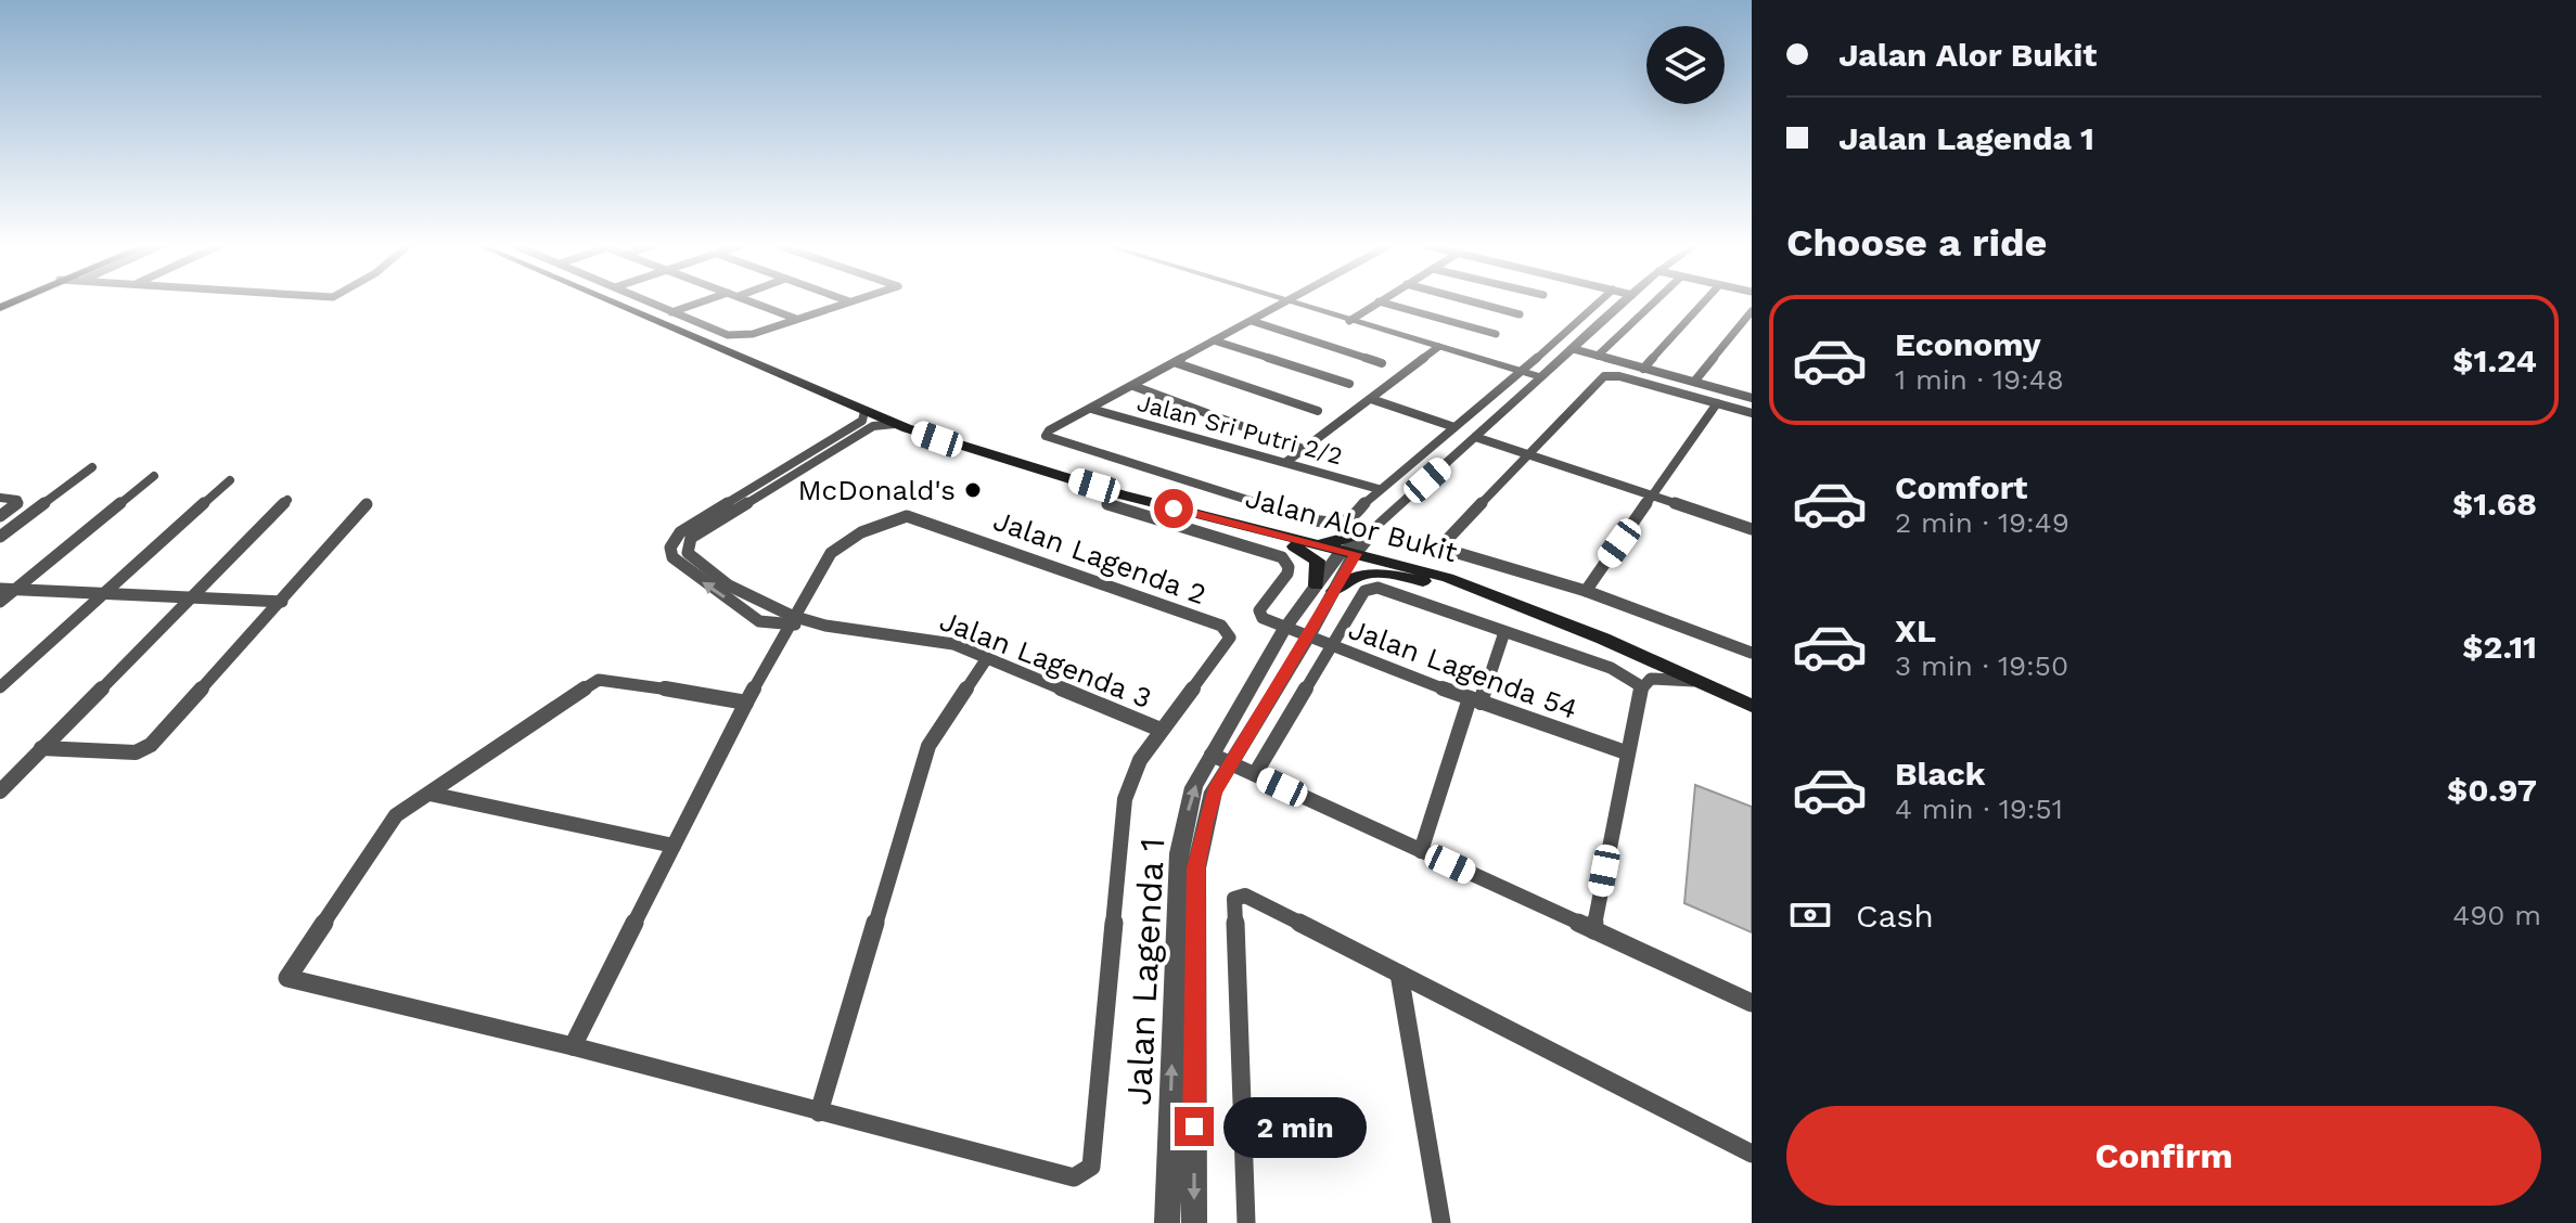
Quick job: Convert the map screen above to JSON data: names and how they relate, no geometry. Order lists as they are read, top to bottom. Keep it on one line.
{"streets":{"main road":["Jalan Alor Bukit"],"street":["Jalan Sri Putri 2/2","Jalan Lagenda 2","Jalan Lagenda 3","Jalan Lagenda 54","Jalan Lagenda 1"]},"crossings":[["Jalan Alor Bukit","Jalan Lagenda 1"],["Jalan Lagenda 2","Jalan Lagenda 3"],["Jalan Lagenda 54","Jalan Lagenda 1"]],"places":["McDonald's"],"page":{"banner":["Jalan Alor Bukit","Jalan Lagenda 1"],"heading":"Choose a ride","list":[{"name":"Economy","note":"1 min · 19:48","value":"$1.24"},{"name":"Comfort","note":"2 min · 19:49","value":"$1.68"},{"name":"XL","note":"3 min · 19:50","value":"$2.11"},{"name":"Black","note":"4 min · 19:51","value":"$0.97"}],"pay":["Cash","490 m"],"buttons":"Confirm","bubble":"2 min"}}
